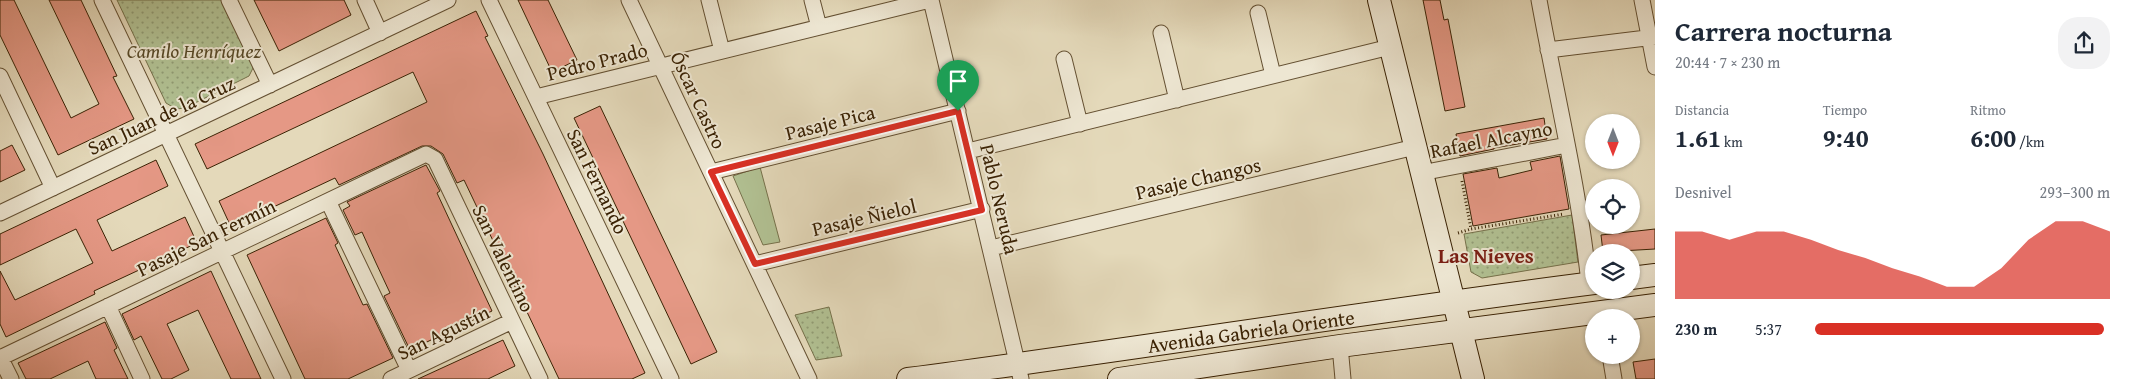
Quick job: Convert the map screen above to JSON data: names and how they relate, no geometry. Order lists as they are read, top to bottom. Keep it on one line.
{"streets":{"main road":["Avenida Gabriela Oriente"],"street":["Pedro Prado","Óscar Castro","San Juan de la Cruz","Pasaje Pica","Rafael Alcayno","Pasaje Changos","San Fernando","Pablo Neruda","Pasaje Ñielol","Pasaje San Fermín","San Valentino","San Agustín"]},"crossings":[["Pedro Prado","Óscar Castro"],["Pedro Prado","San Fernando"],["Pedro Prado","Pablo Neruda"],["Óscar Castro","Pasaje Pica"],["Óscar Castro","Pasaje Ñielol"],["Pasaje Pica","Pablo Neruda"],["Pasaje Changos","Pablo Neruda"],["Pablo Neruda","Pasaje Ñielol"],["Pablo Neruda","Avenida Gabriela Oriente"],["Pasaje San Fermín","San Valentino"],["San Valentino","San Agustín"]],"districts":["Las Nieves"],"parks":["Camilo Henríquez"],"north":"bottom","page":{"heading":["Carrera nocturna","20:44 · 7 × 230 m"],"stats":[["Distancia","1.61 km"],["Tiempo","9:40"],["Ritmo","6:00 /km"]],"map_buttons":"+","chart":["Desnivel","293–300 m"],"list":[{"name":"230 m","note":"5:37"}]}}
